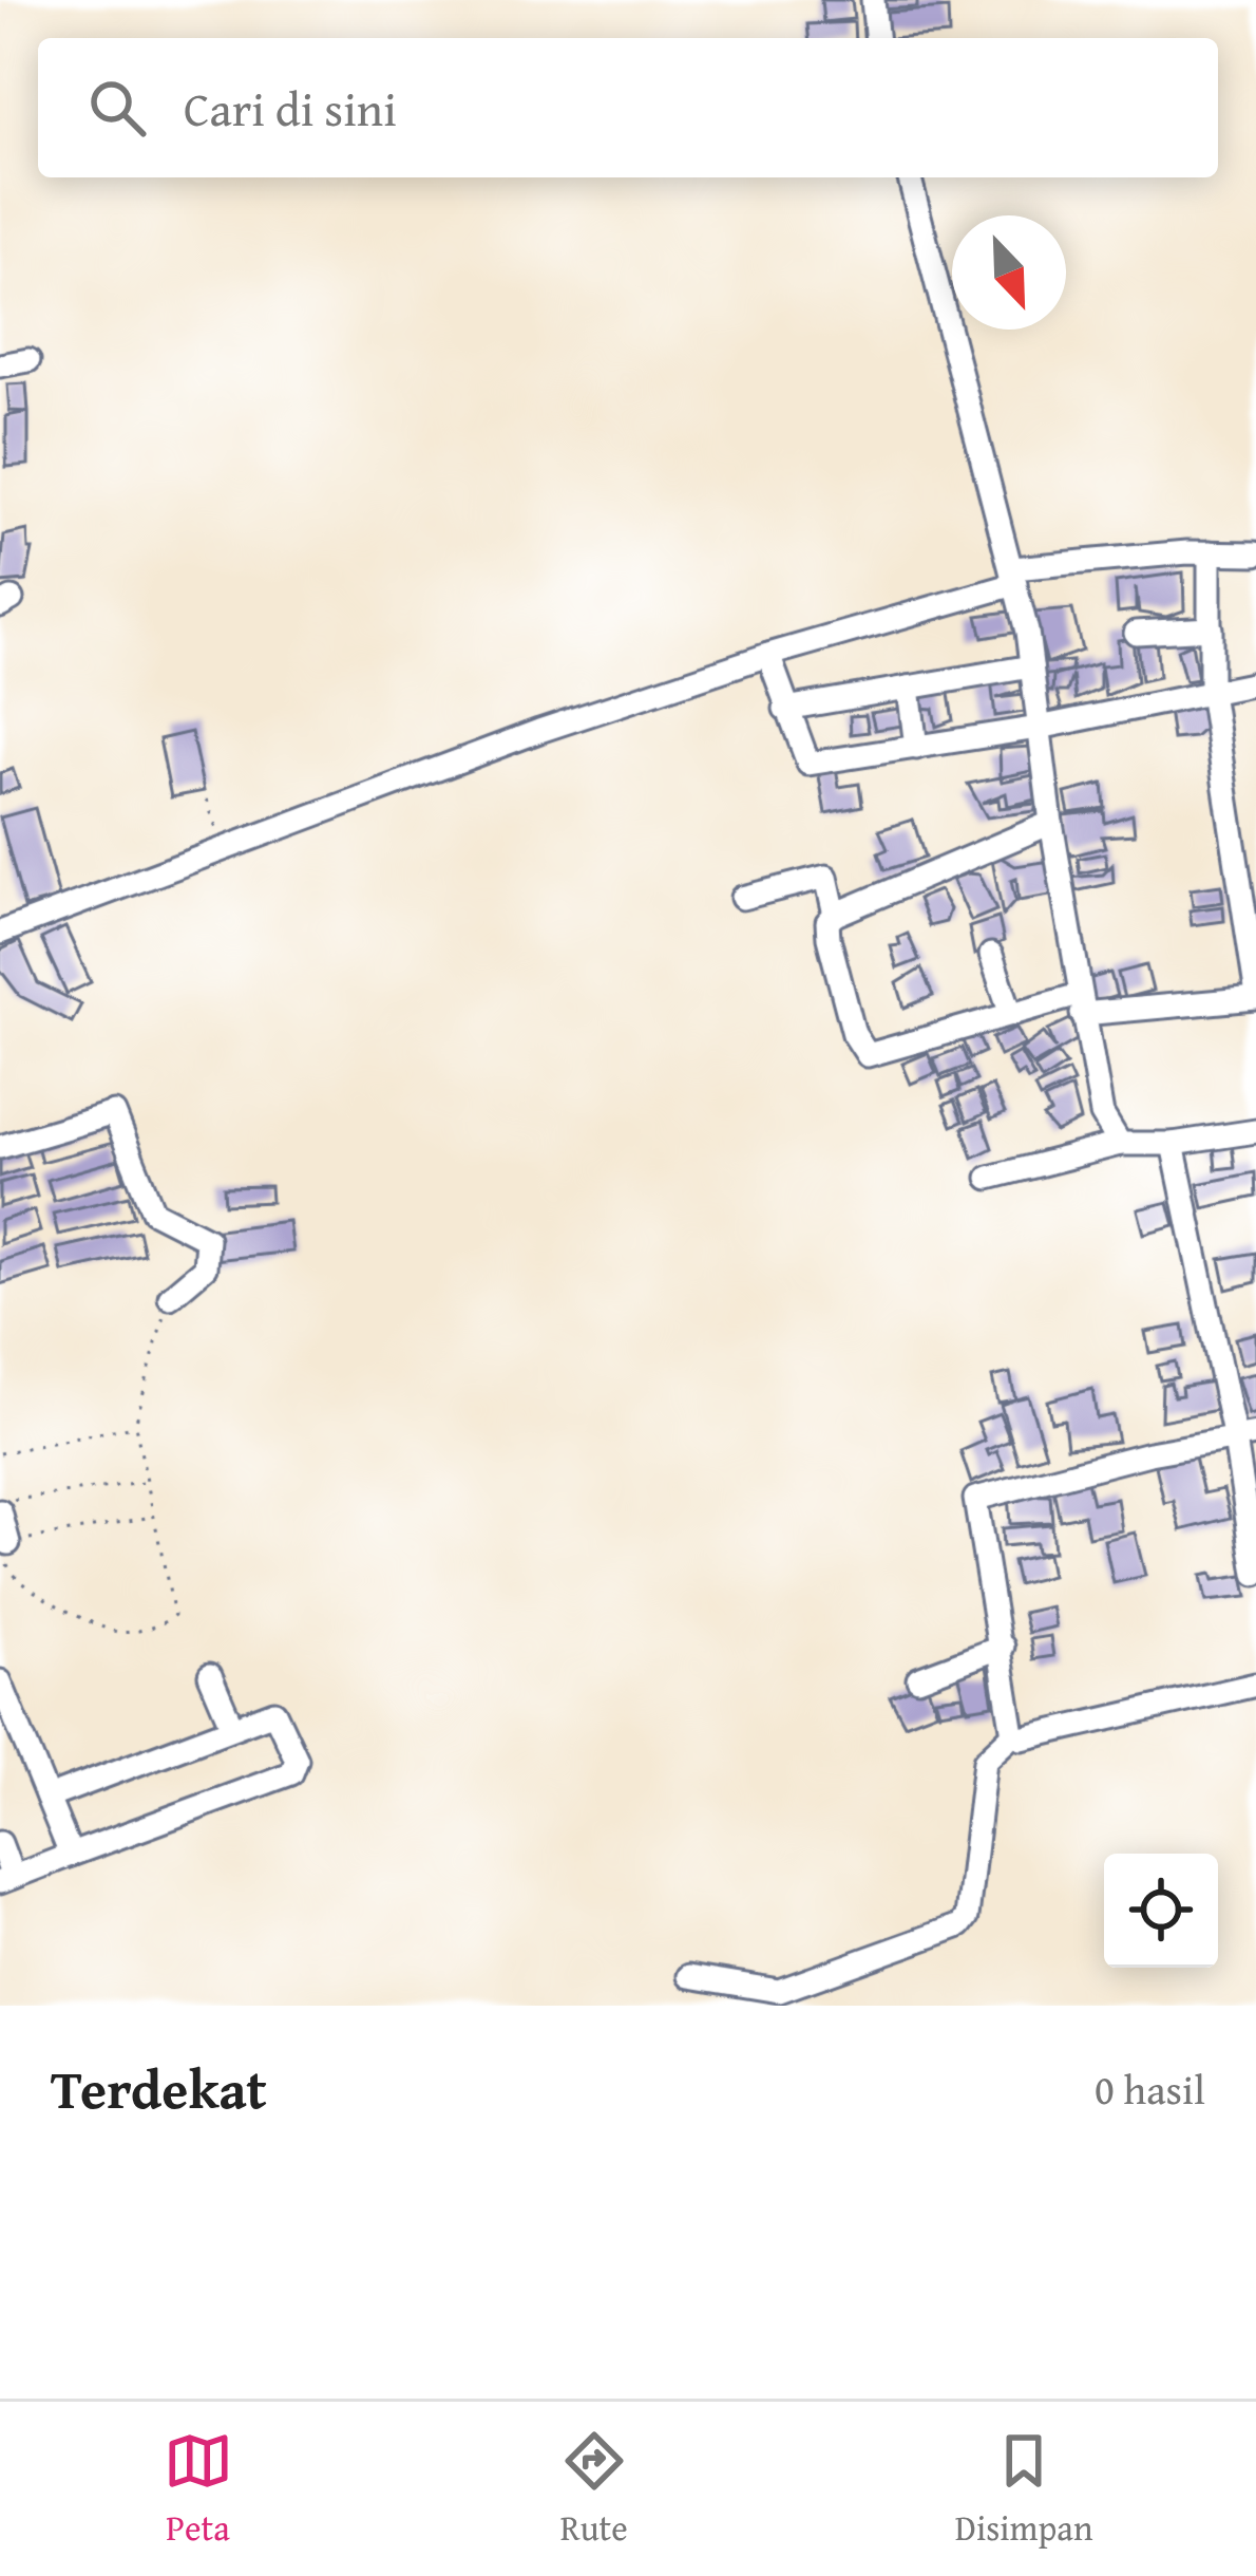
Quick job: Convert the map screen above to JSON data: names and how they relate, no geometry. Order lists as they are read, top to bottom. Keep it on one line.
{"north":"bottom right","page":{"search":"Cari di sini","heading":["Terdekat","0 hasil"],"nav":["Peta","Rute","Disimpan"]}}
